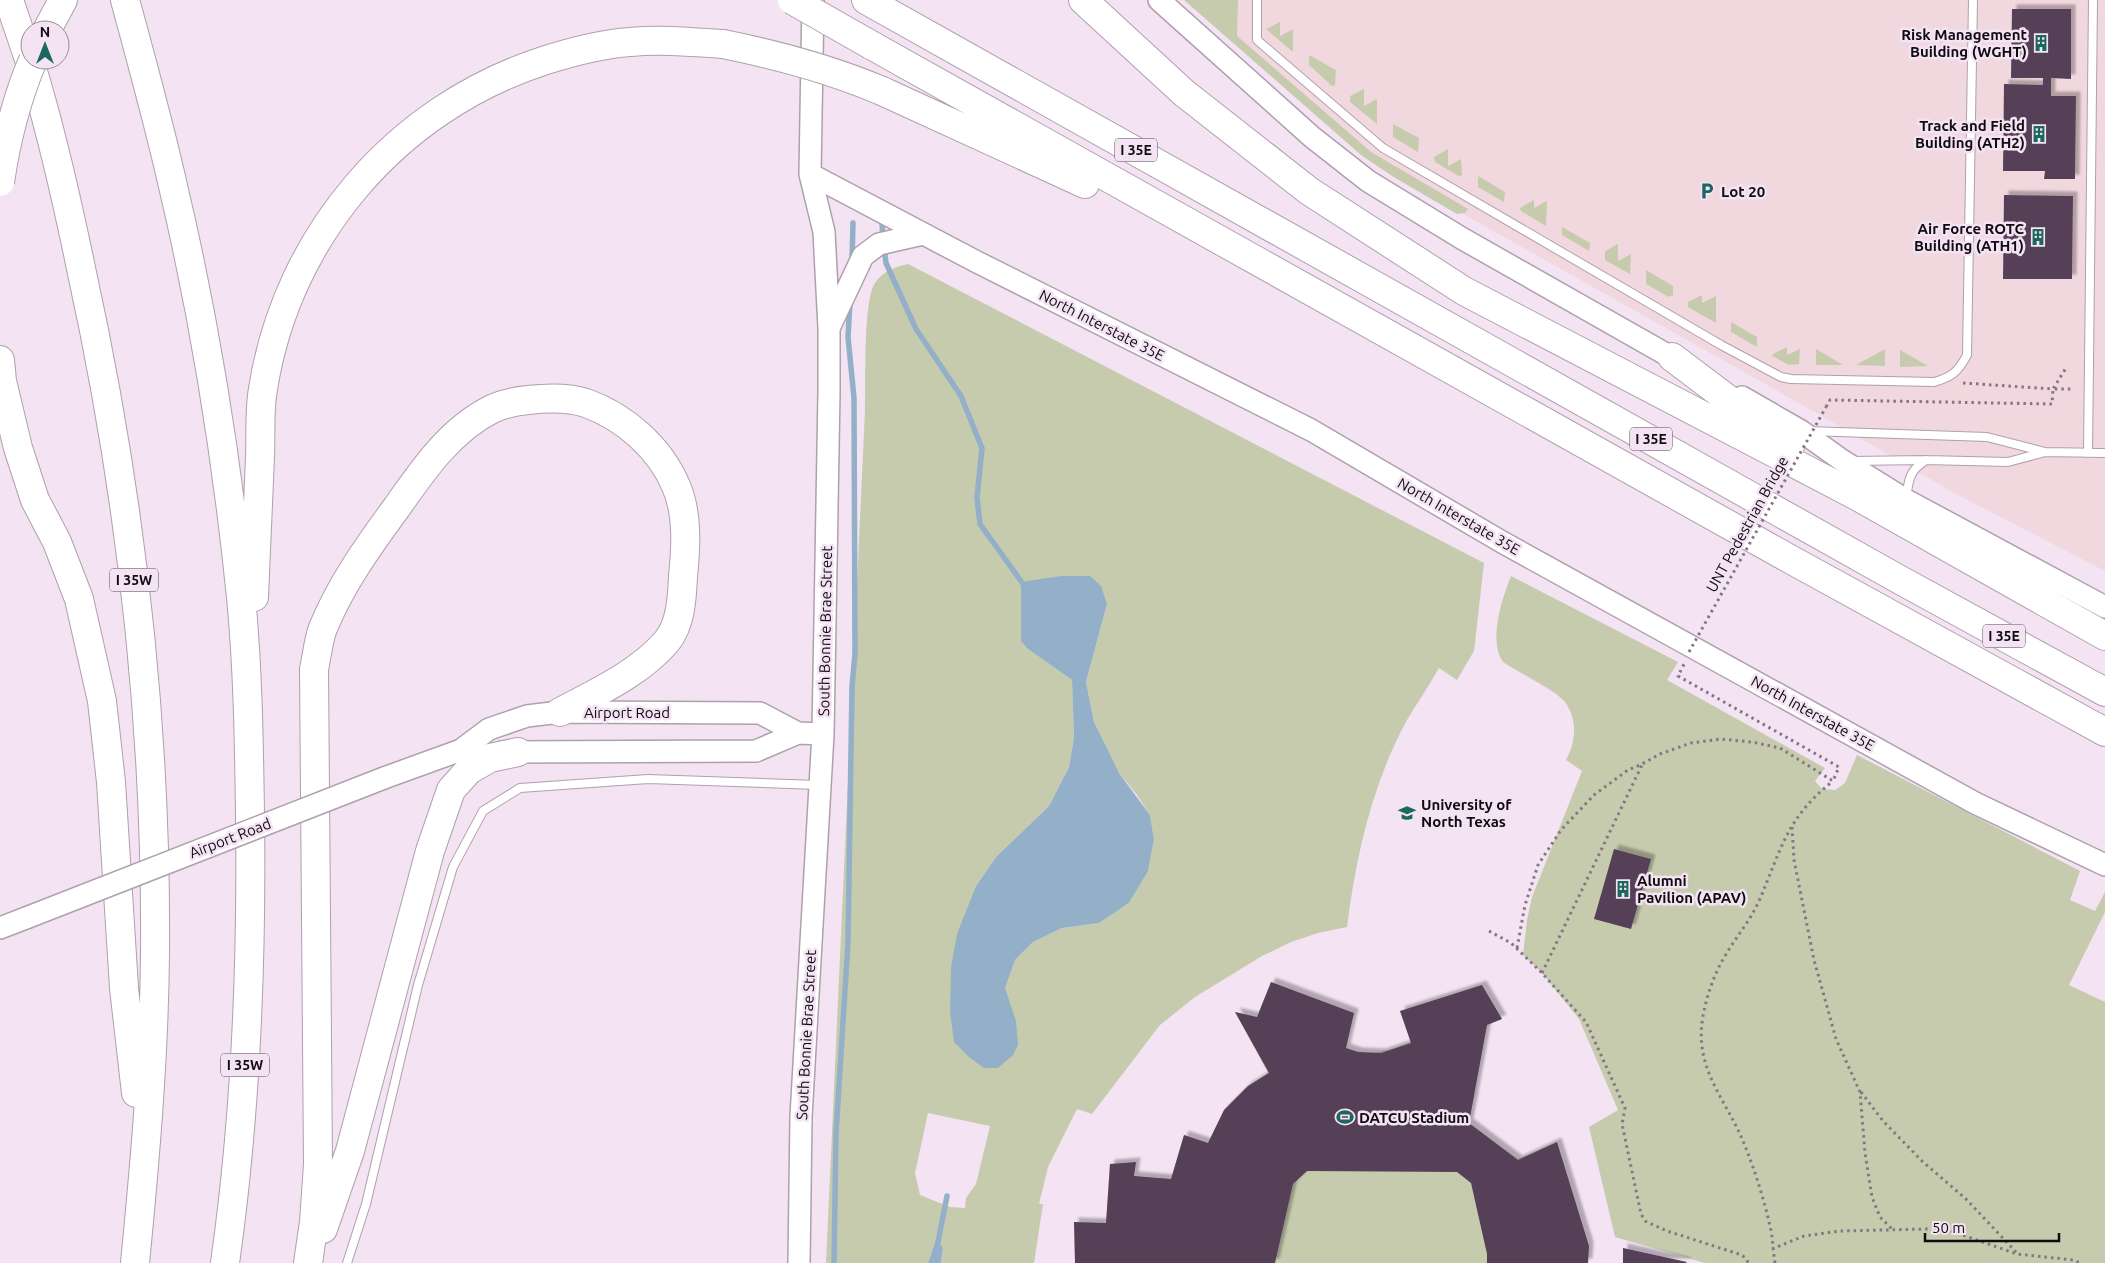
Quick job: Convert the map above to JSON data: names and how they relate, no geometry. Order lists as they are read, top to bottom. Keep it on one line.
{"streets":{"highway":["I 35E","I 35W"],"main road":["North Interstate 35E","South Bonnie Brae Street","Airport Road"],"path":["UNT Pedestrian Bridge"]},"crossings":[["North Interstate 35E","South Bonnie Brae Street"],["South Bonnie Brae Street","Airport Road"]],"places":{"building":["Risk Management Building (WGHT)","Track and Field Building (ATH2)","Air Force ROTC Building (ATH1)","Alumni Pavilion (APAV)"],"parking":["Lot 20"],"school or university":["University of North Texas"],"sports":["DATCU Stadium"]},"scale_bar":"50 m","north":"top"}
